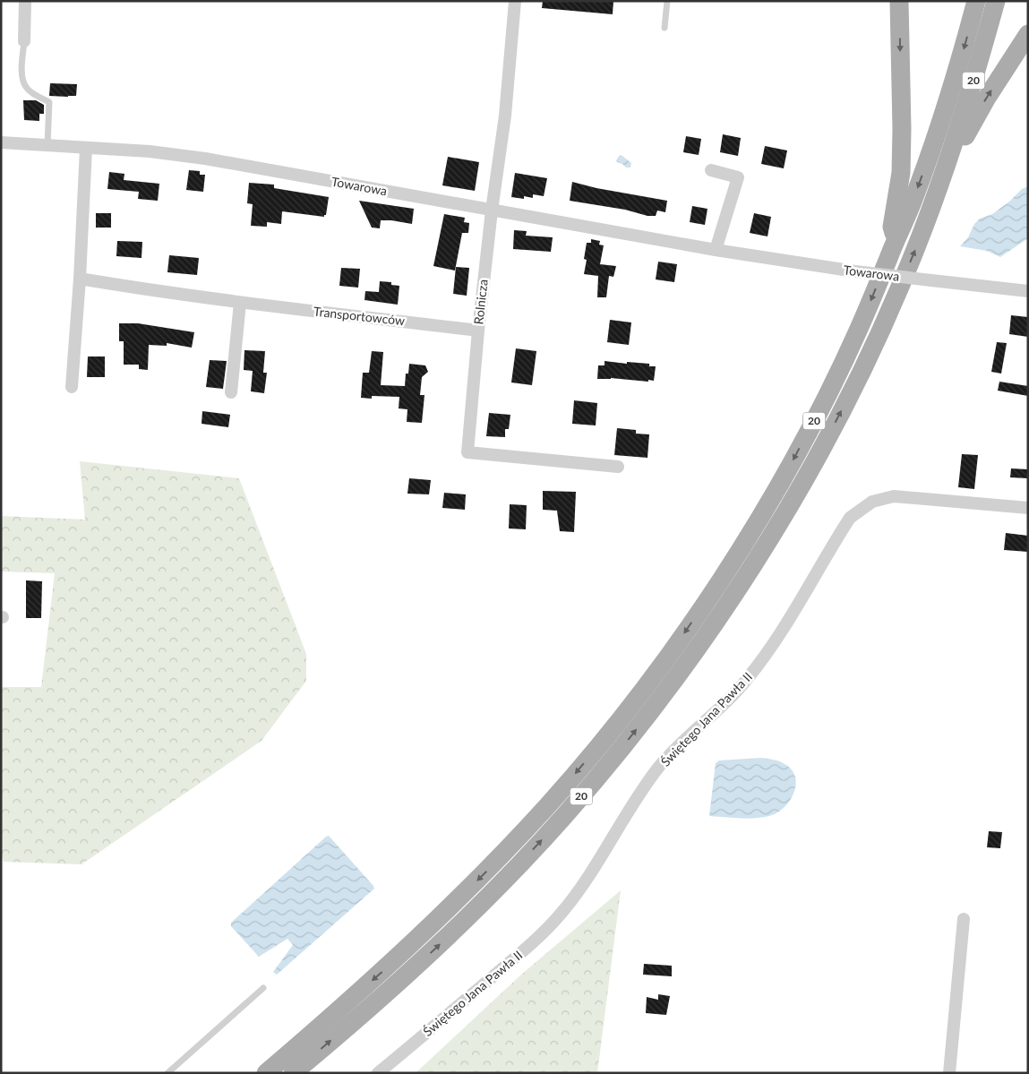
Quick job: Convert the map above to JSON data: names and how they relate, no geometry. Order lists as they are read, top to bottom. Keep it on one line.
{"streets":{"main road":["20"],"street":["Towarowa","Rolnicza","Transportowców","Świętego Jana Pawła II"]},"crossings":[["Towarowa","Rolnicza"],["Rolnicza","Transportowców"]]}
